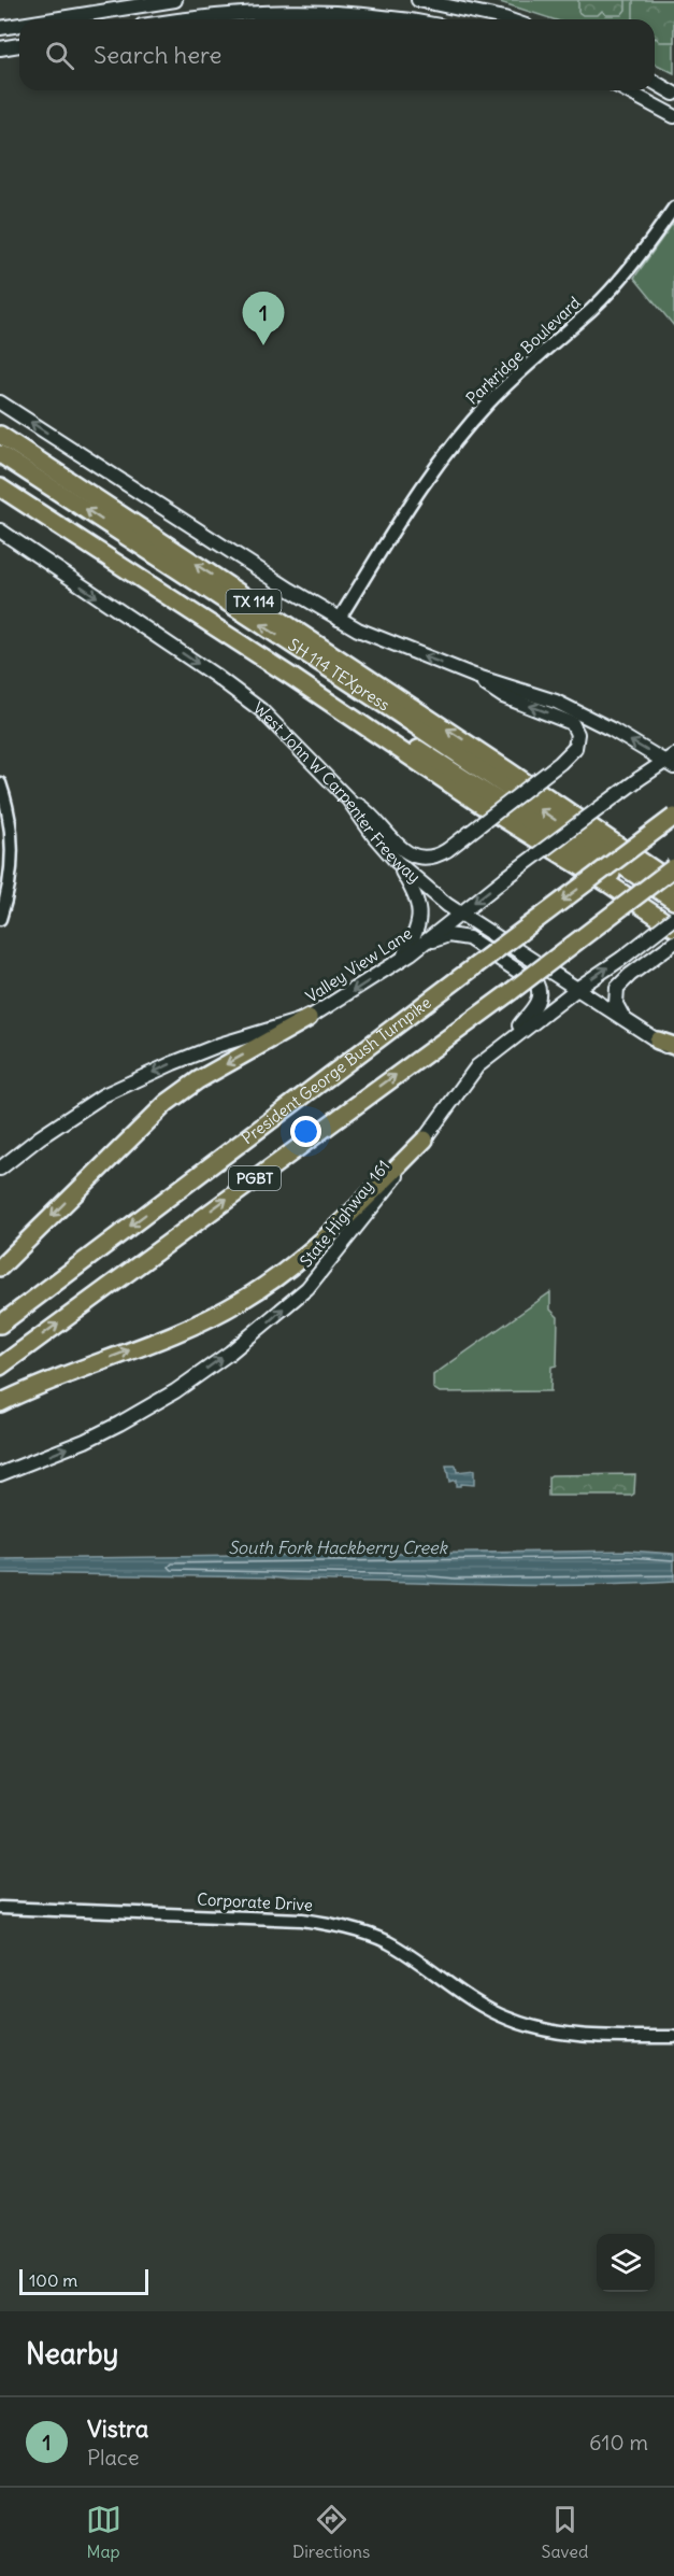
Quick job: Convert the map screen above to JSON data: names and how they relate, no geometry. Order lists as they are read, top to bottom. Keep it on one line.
{"streets":{"highway":["TX 114","SH 114 TEXpress","President George Bush Turnpike","PGBT"],"main road":["West John W Carpenter Freeway","Valley View Lane","State Highway 161"],"street":["Parkridge Boulevard","Corporate Drive"]},"crossings":[["TX 114","SH 114 TEXpress"],["TX 114","PGBT"],["SH 114 TEXpress","State Highway 161"],["West John W Carpenter Freeway","Valley View Lane"],["West John W Carpenter Freeway","State Highway 161"]],"one_way":["Valley View Lane","State Highway 161"],"water":["South Fork Hackberry Creek"],"scale_bar":"100 m","page":{"search":"Search here","pins":"1","scale":"100 m","heading":"Nearby","list":[{"mark":"1","name":"Vistra","note":"Place","value":"610 m"}],"nav":["Map","Directions","Saved"]}}
